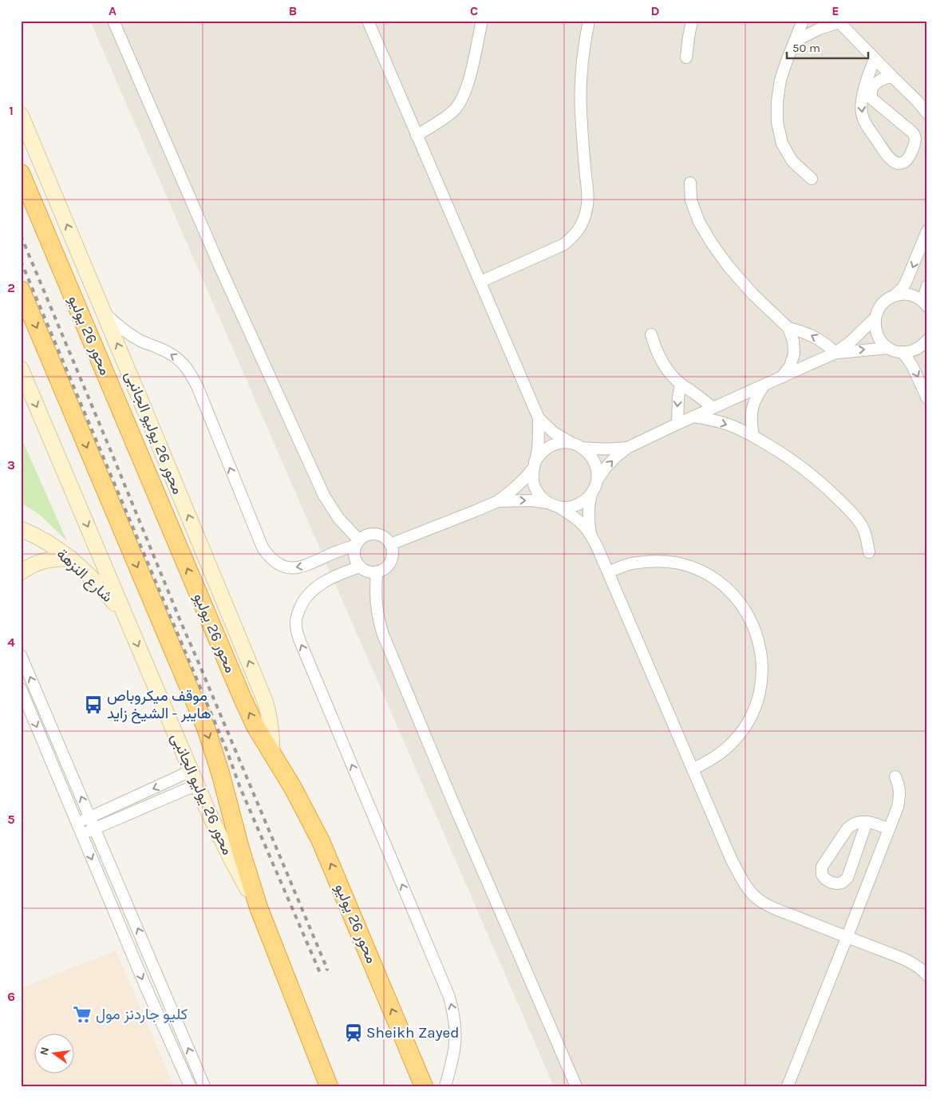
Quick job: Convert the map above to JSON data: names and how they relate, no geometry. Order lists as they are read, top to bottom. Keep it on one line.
{"streets":{"highway":["محور 26 يوليو"],"main road":["محور 26 يوليو الجانبى","شارع النزهة"]},"crossings":[["محور 26 يوليو","محور 26 يوليو الجانبى"],["محور 26 يوليو الجانبى","شارع النزهة"]],"places":{"bus stop":["موقف ميكروباص هايبر - الشيخ زايد"],"supermarket":["كليو جاردنز مول"],"station":["Sheikh Zayed"]},"scale_bar":"50 m","north":"left","grid":{"columns":["A","B","C","D","E"],"rows":["1","2","3","4","5","6"]}}
